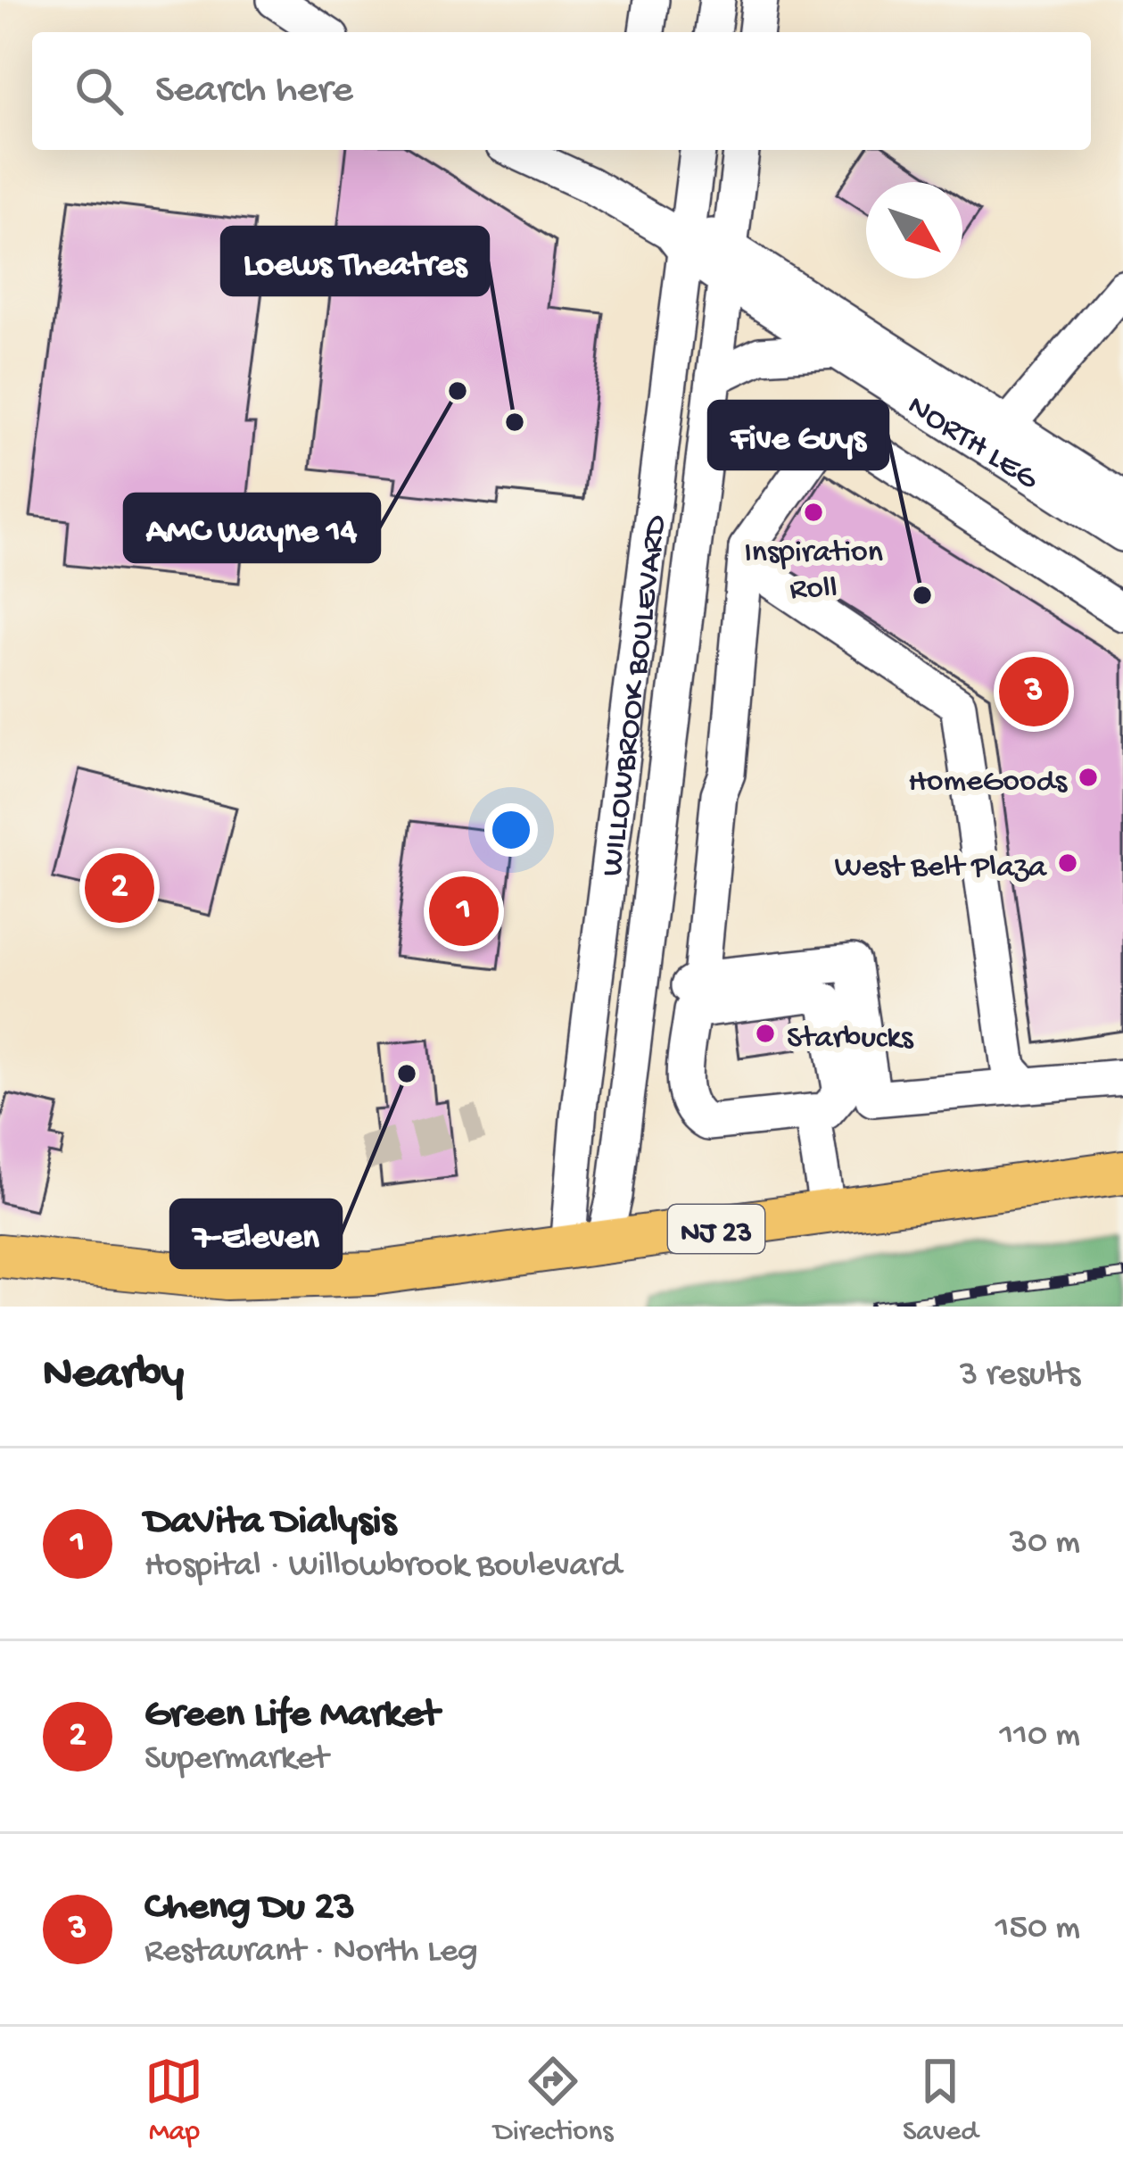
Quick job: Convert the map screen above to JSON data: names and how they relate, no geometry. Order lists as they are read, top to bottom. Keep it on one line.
{"streets":{"main road":["NJ 23"],"street":["NORTH LEG","WILLOWBROOK BOULEVARD"]},"crossings":[["NORTH LEG","WILLOWBROOK BOULEVARD"],["WILLOWBROOK BOULEVARD","NJ 23"]],"places":["AMC Wayne 14","Loews Theatres","Inspiration Roll","Five Guys","HomeGoods","West Belt Plaza","Starbucks","7-Eleven"],"north":"bottom right","page":{"search":"Search here","pins":["3","2","1"],"heading":["Nearby","3 results"],"list":[{"mark":"1","name":"DaVita Dialysis","note":"Hospital · Willowbrook Boulevard","value":"30 m"},{"mark":"2","name":"Green Life Market","note":"Supermarket","value":"110 m"},{"mark":"3","name":"Cheng Du 23","note":"Restaurant · North Leg","value":"150 m"}],"nav":["Map","Directions","Saved"]}}
